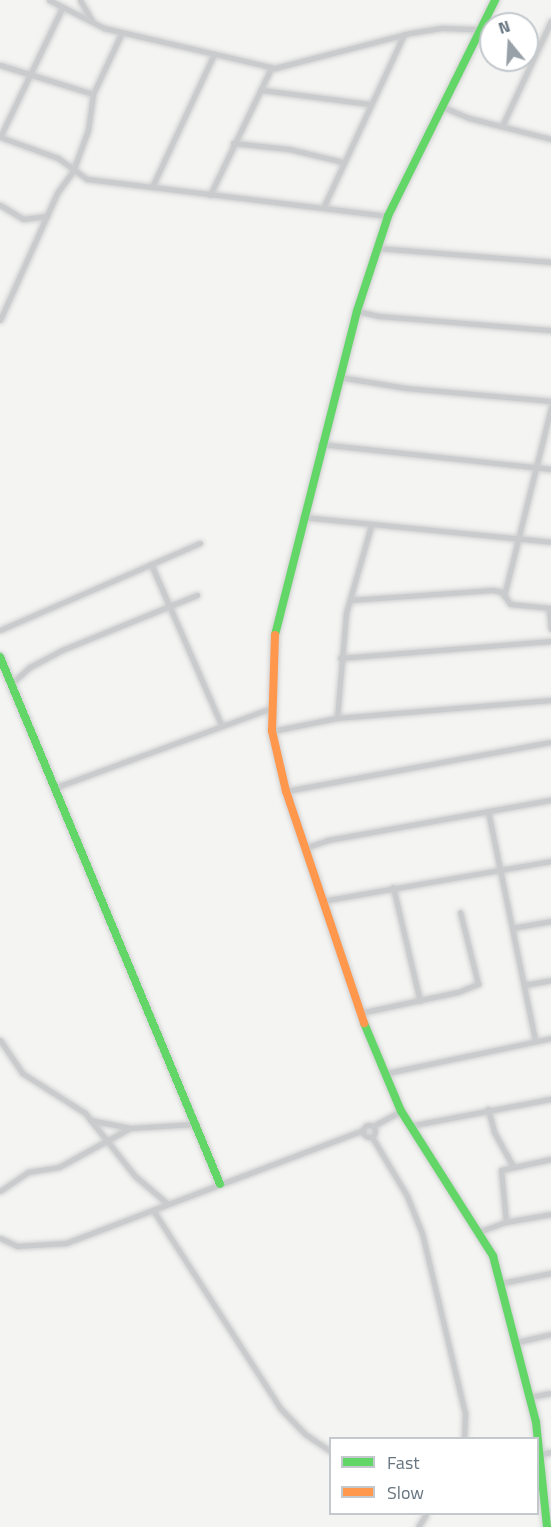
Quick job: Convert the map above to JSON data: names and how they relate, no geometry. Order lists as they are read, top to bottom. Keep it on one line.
{"legend":["Fast","Slow"],"north":"top"}
